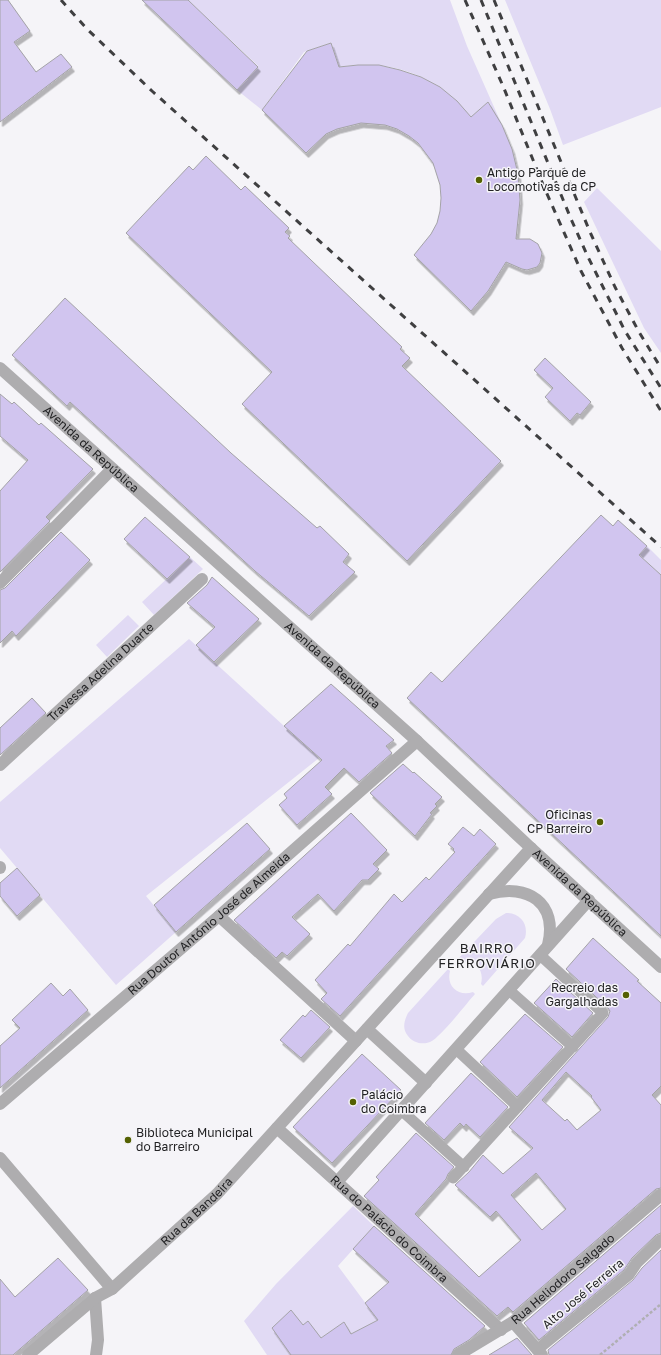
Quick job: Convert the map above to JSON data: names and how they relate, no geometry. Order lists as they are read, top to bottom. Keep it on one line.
{"streets":{"street":["Avenida da República","Travessa Adelina Duarte","Rua Doutor António José de Almeida","Rua da Bandeira","Rua do Palácio do Coimbra","Rua Heliodoro Salgado"],"lane":["Alto José Ferreira"]},"crossings":[["Avenida da República","Rua Doutor António José de Almeida"],["Avenida da República","Rua da Bandeira"],["Rua da Bandeira","Rua do Palácio do Coimbra"],["Rua do Palácio do Coimbra","Rua Heliodoro Salgado"]],"districts":["BAIRRO FERROVIÁRIO"],"places":["Antigo Parque de Locomotivas da CP","Oficinas CP Barreiro","Recreio das Gargalhadas","Palácio do Coimbra","Biblioteca Municipal do Barreiro"]}
